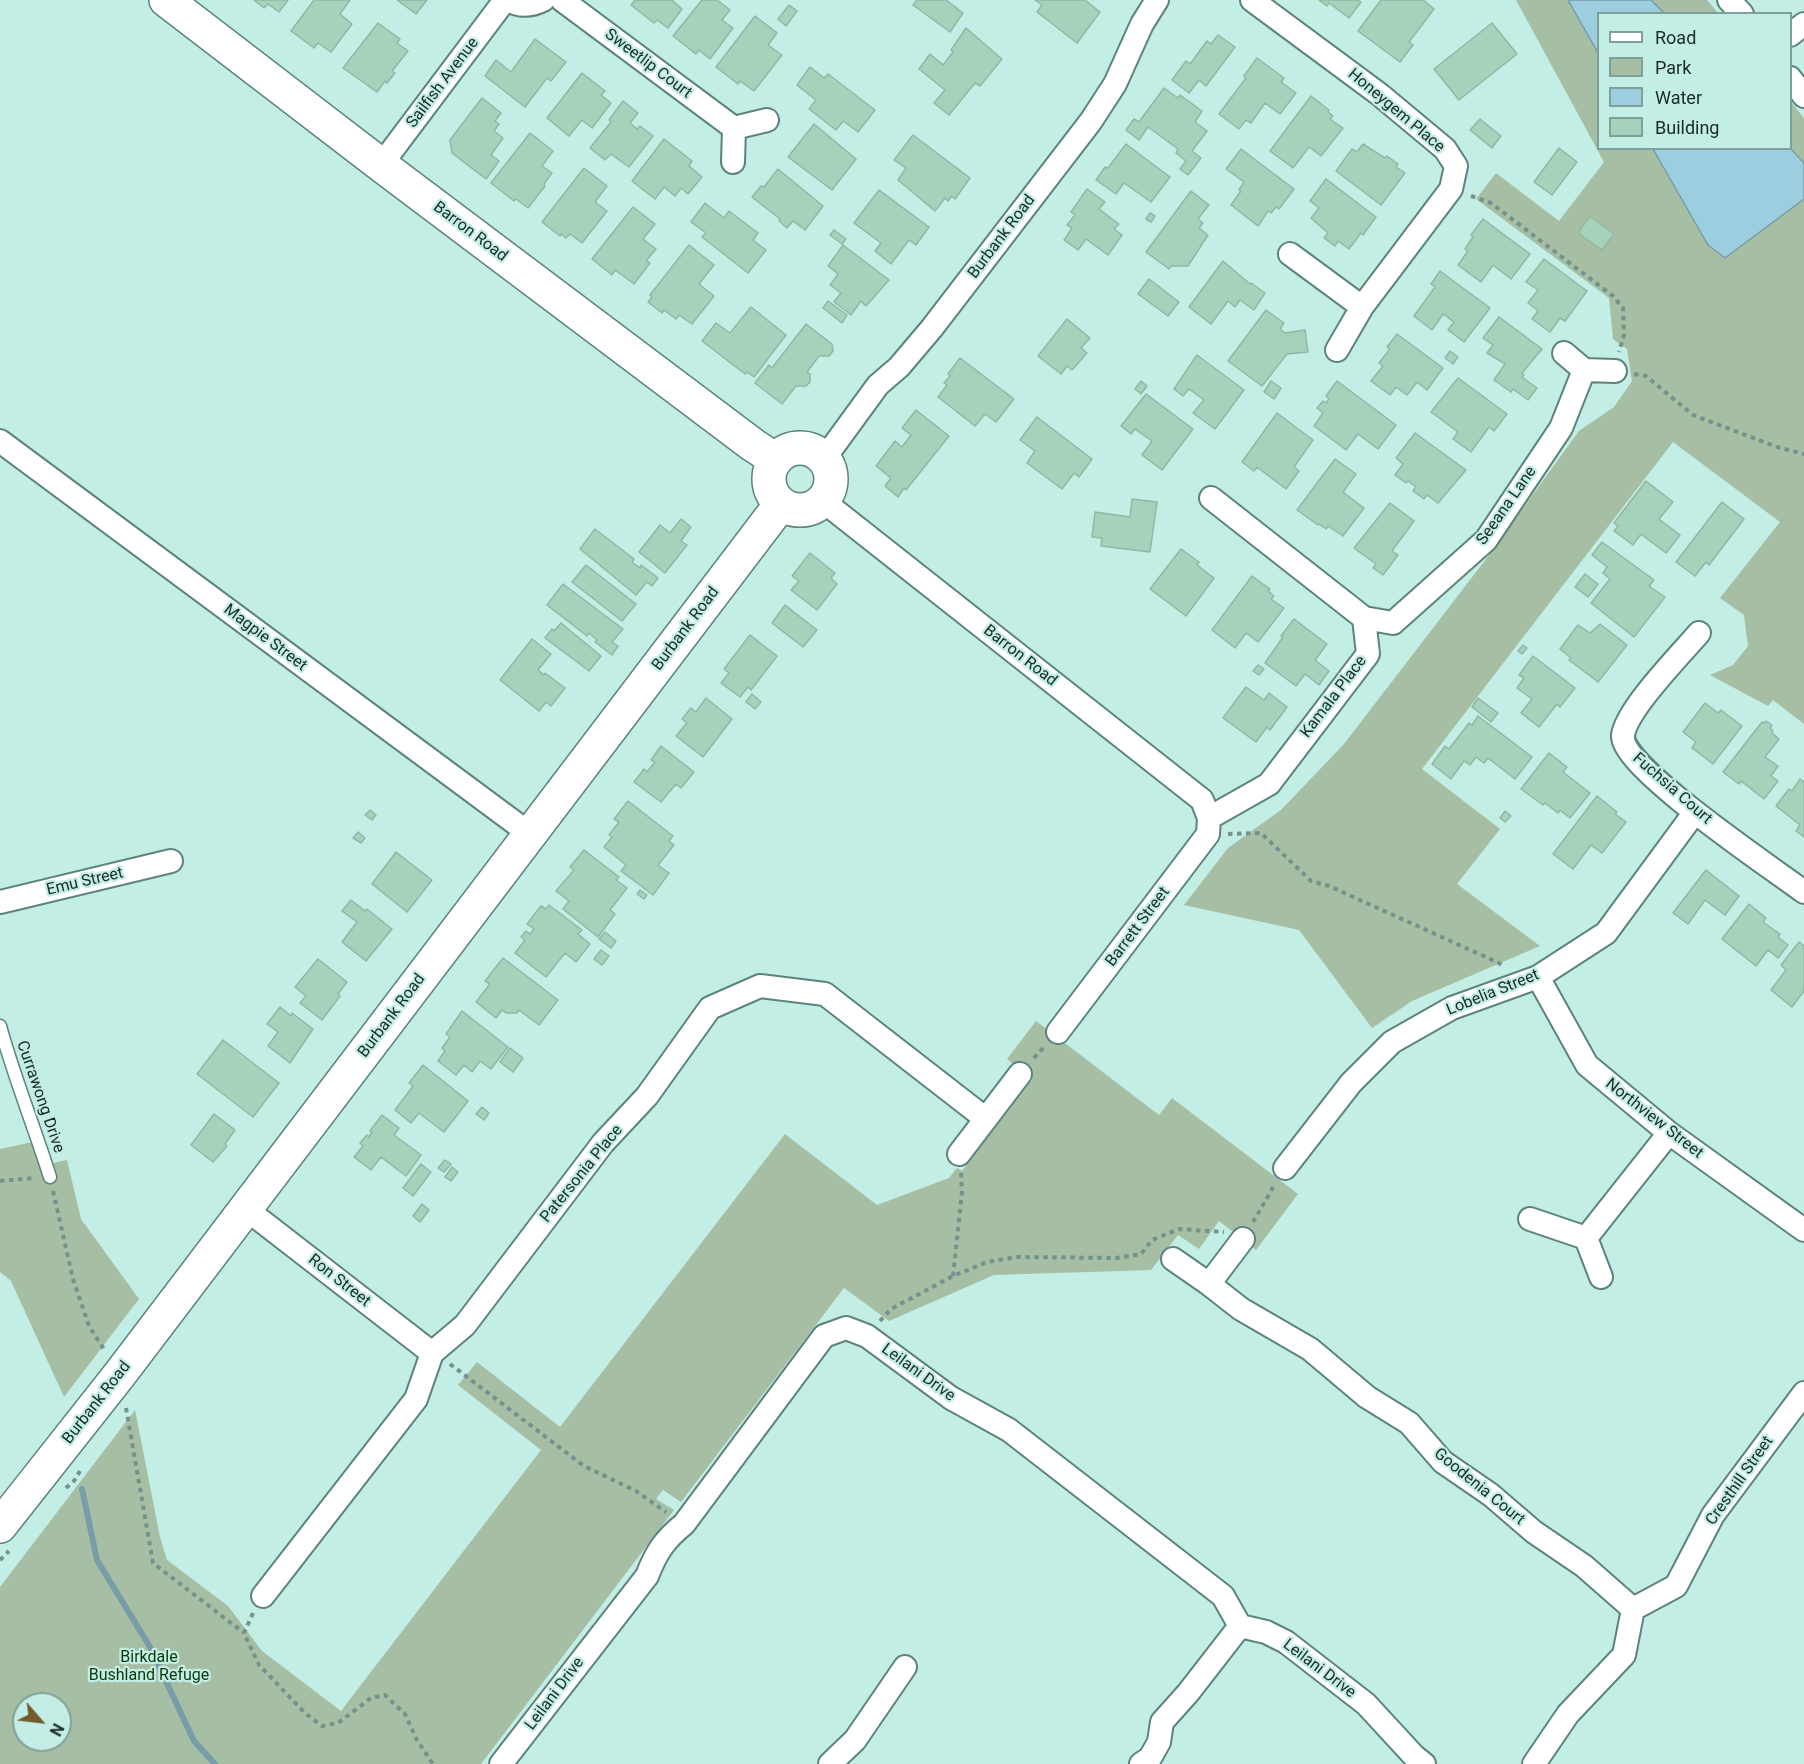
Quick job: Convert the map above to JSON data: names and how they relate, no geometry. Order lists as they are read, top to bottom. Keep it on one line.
{"streets":{"street":["Sweetlip Court","Sailfish Avenue","Honeygem Place","Barron Road","Burbank Road","Seeana Lane","Magpie Street","Kamala Place","Fuchsia Court","Emu Street","Barrett Street","Lobelia Street","Northview Street","Patersonia Place","Ron Street","Leilani Drive","Cresthill Street","Goodenia Court"],"lane":["Currawong Drive"]},"crossings":[["Sailfish Avenue","Barron Road"],["Barron Road","Burbank Road"],["Barron Road","Kamala Place"],["Barron Road","Barrett Street"],["Burbank Road","Magpie Street"],["Burbank Road","Ron Street"],["Seeana Lane","Kamala Place"],["Kamala Place","Barrett Street"],["Fuchsia Court","Lobelia Street"],["Lobelia Street","Northview Street"],["Patersonia Place","Ron Street"],["Cresthill Street","Goodenia Court"]],"parks":["Birkdale Bushland Refuge"],"legend":["Road","Park","Water","Building"],"north":"bottom right"}
